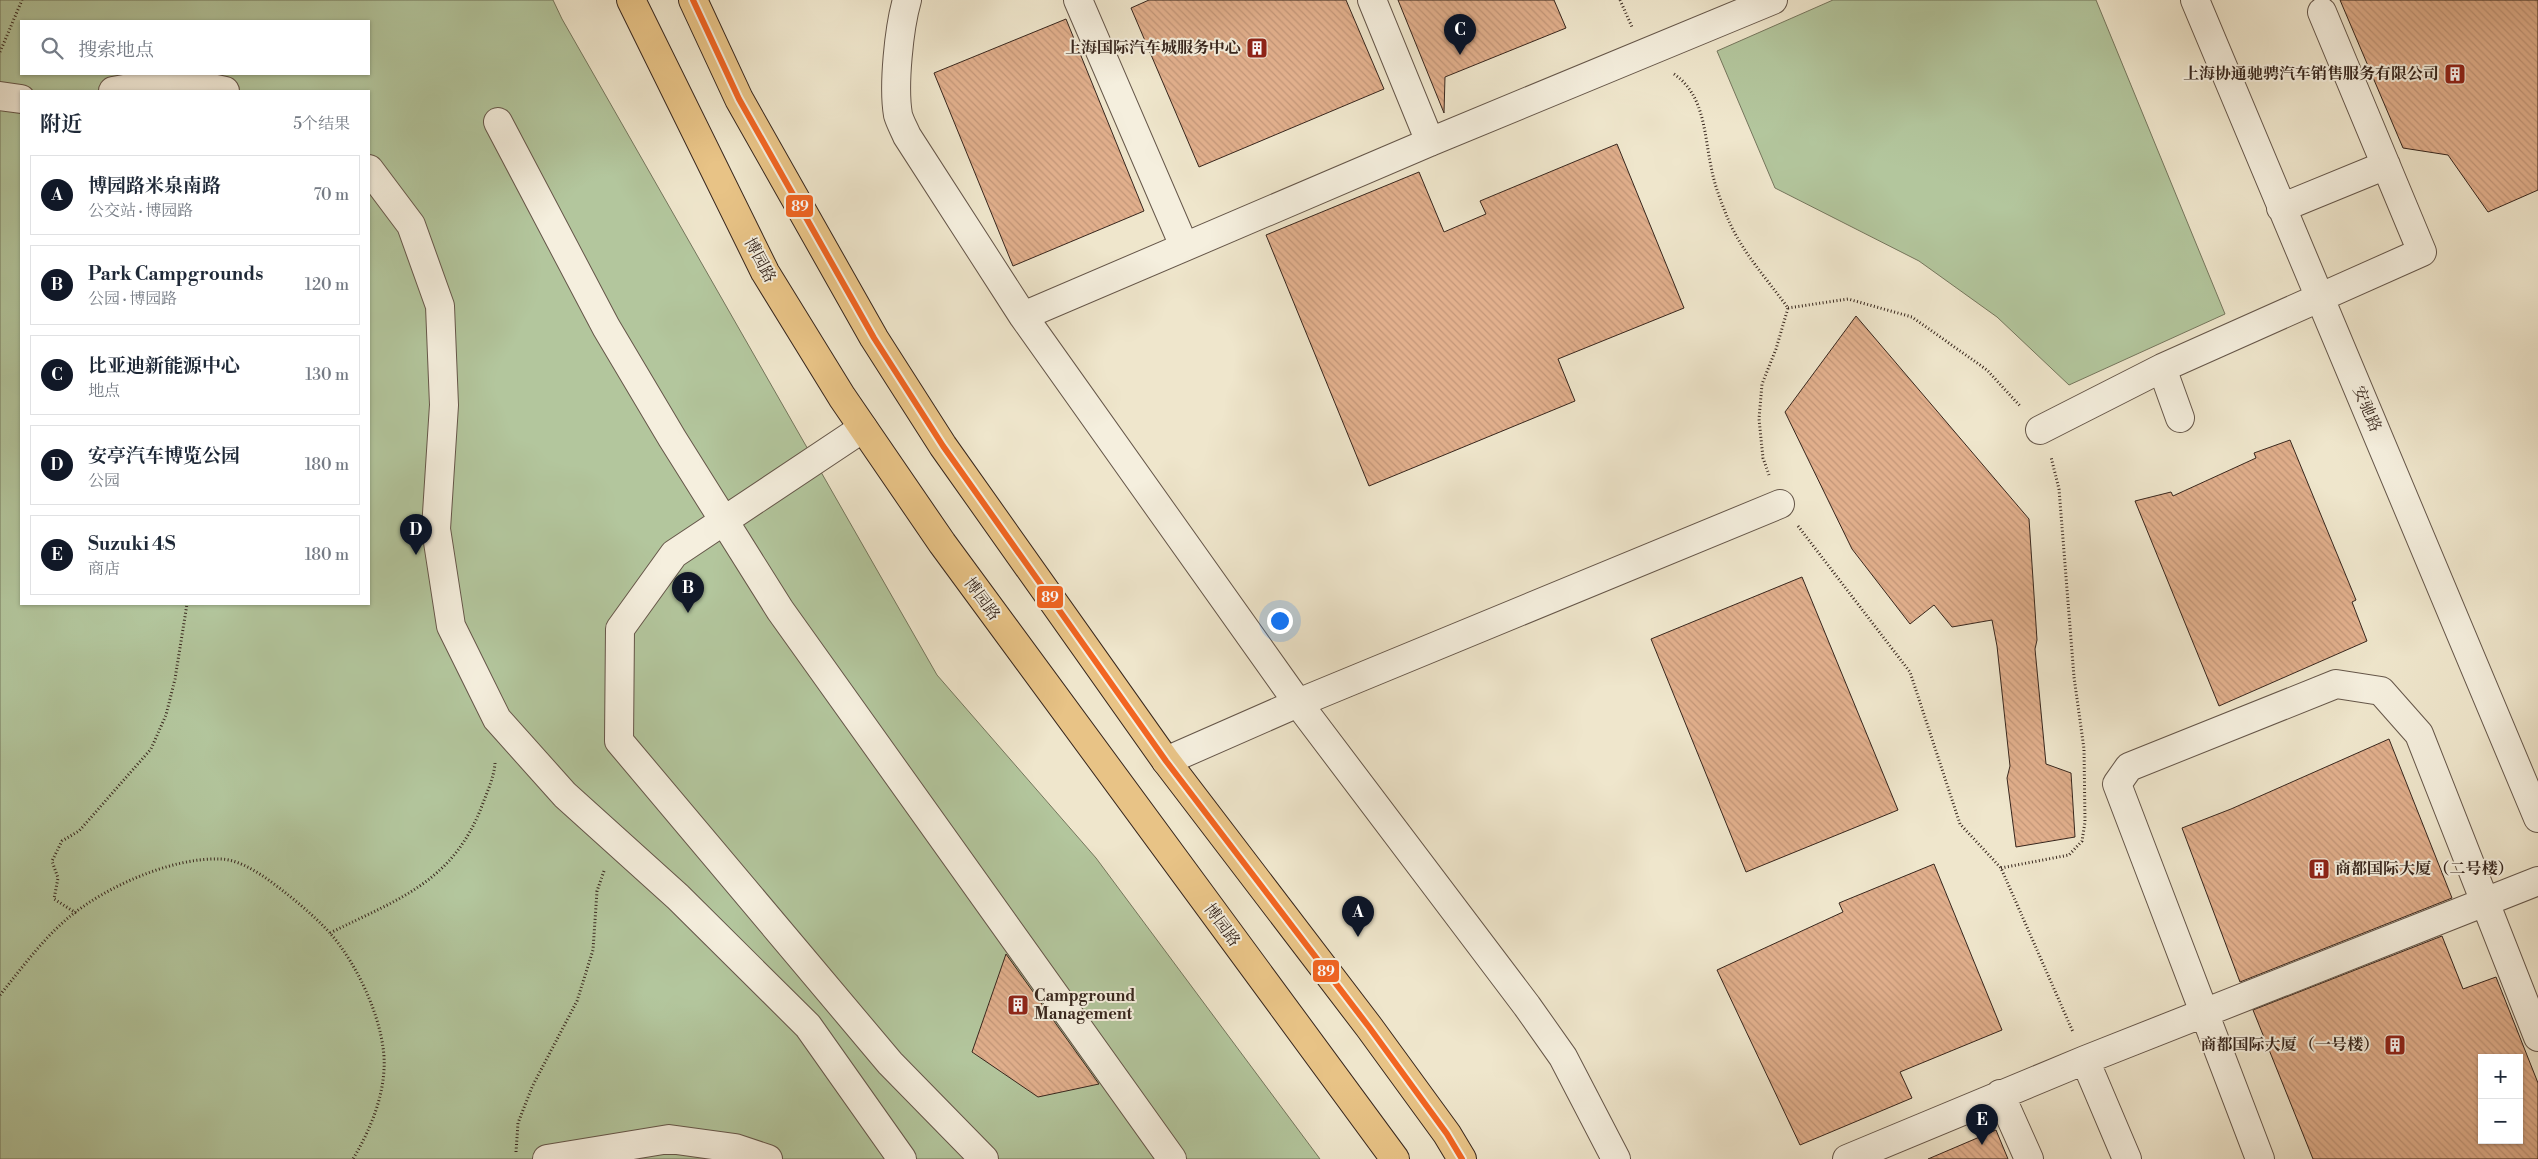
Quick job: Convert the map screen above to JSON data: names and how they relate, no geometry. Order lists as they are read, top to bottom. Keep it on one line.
{"streets":{"main road":["博园路"],"street":["安驰路"]},"places":{"building":["上海国际汽车城服务中心","上海协通驰骋汽车销售服务有限公司","商都国际大厦 （二号楼）","Campground Management","商都国际大厦 （一号楼）"]},"lines":["transit line 89"],"page":{"pins":["C","D","B","A","E"],"search":"搜索地点","heading":["附近","5个结果"],"list":[{"mark":"A","name":"博园路米泉南路","note":"公交站 · 博园路","value":"70 m"},{"mark":"B","name":"Park Campgrounds","note":"公园 · 博园路","value":"120 m"},{"mark":"C","name":"比亚迪新能源中心","note":"地点","value":"130 m"},{"mark":"D","name":"安亭汽车博览公园","note":"公园","value":"180 m"},{"mark":"E","name":"Suzuki 4S","note":"商店","value":"180 m"}],"map_buttons":["+","−"]}}
